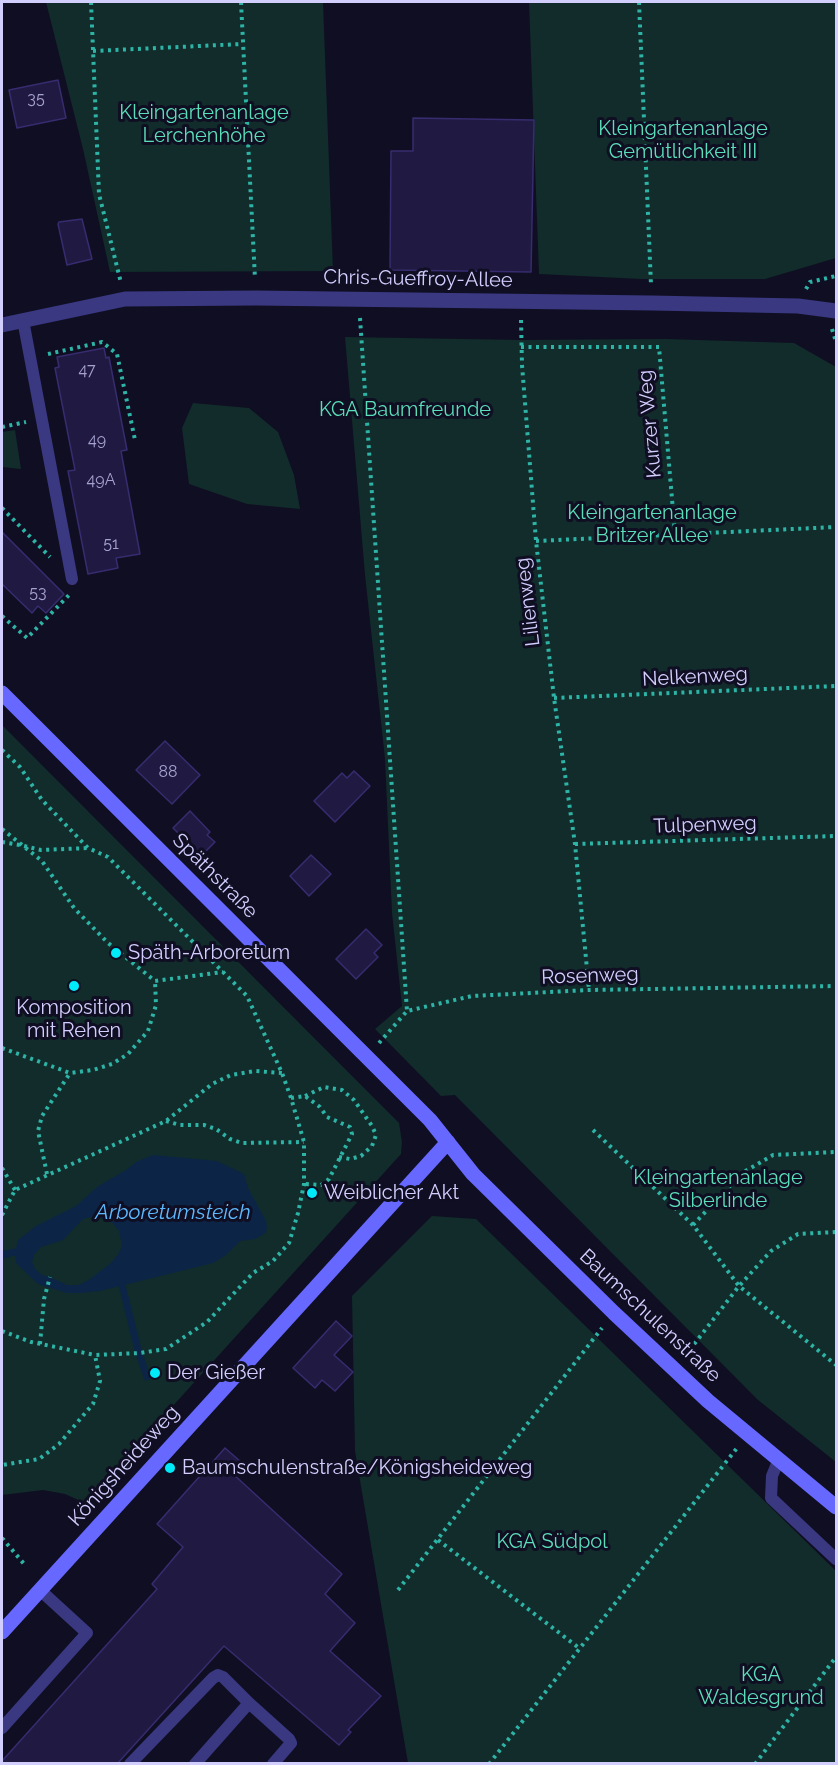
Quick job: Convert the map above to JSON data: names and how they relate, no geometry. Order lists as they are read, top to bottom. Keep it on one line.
{"streets":{"main road":["Späthstraße","Baumschulenstraße","Königsheideweg"],"street":["Chris-Gueffroy-Allee"],"path":["Kurzer Weg","Lilienweg","Nelkenweg","Tulpenweg","Rosenweg"]},"crossings":[["Chris-Gueffroy-Allee","Lilienweg"],["Kurzer Weg","Lilienweg"],["Lilienweg","Nelkenweg"],["Lilienweg","Tulpenweg"],["Lilienweg","Rosenweg"],["Späthstraße","Baumschulenstraße"],["Späthstraße","Königsheideweg"],["Baumschulenstraße","Königsheideweg"]],"water":["Arboretumsteich"],"parks":["Kleingartenanlage Lerchenhöhe","Kleingartenanlage Gemütlichkeit III","KGA Baumfreunde","Kleingartenanlage Britzer Allee","Kleingartenanlage Silberlinde","KGA Südpol","KGA Waldesgrund"],"places":["Späth-Arboretum","Komposition mit Rehen","Weiblicher Akt","Der Gießer","Baumschulenstraße/Königsheideweg"],"house_numbers":["35","47","49","49A","51","53","88"]}
